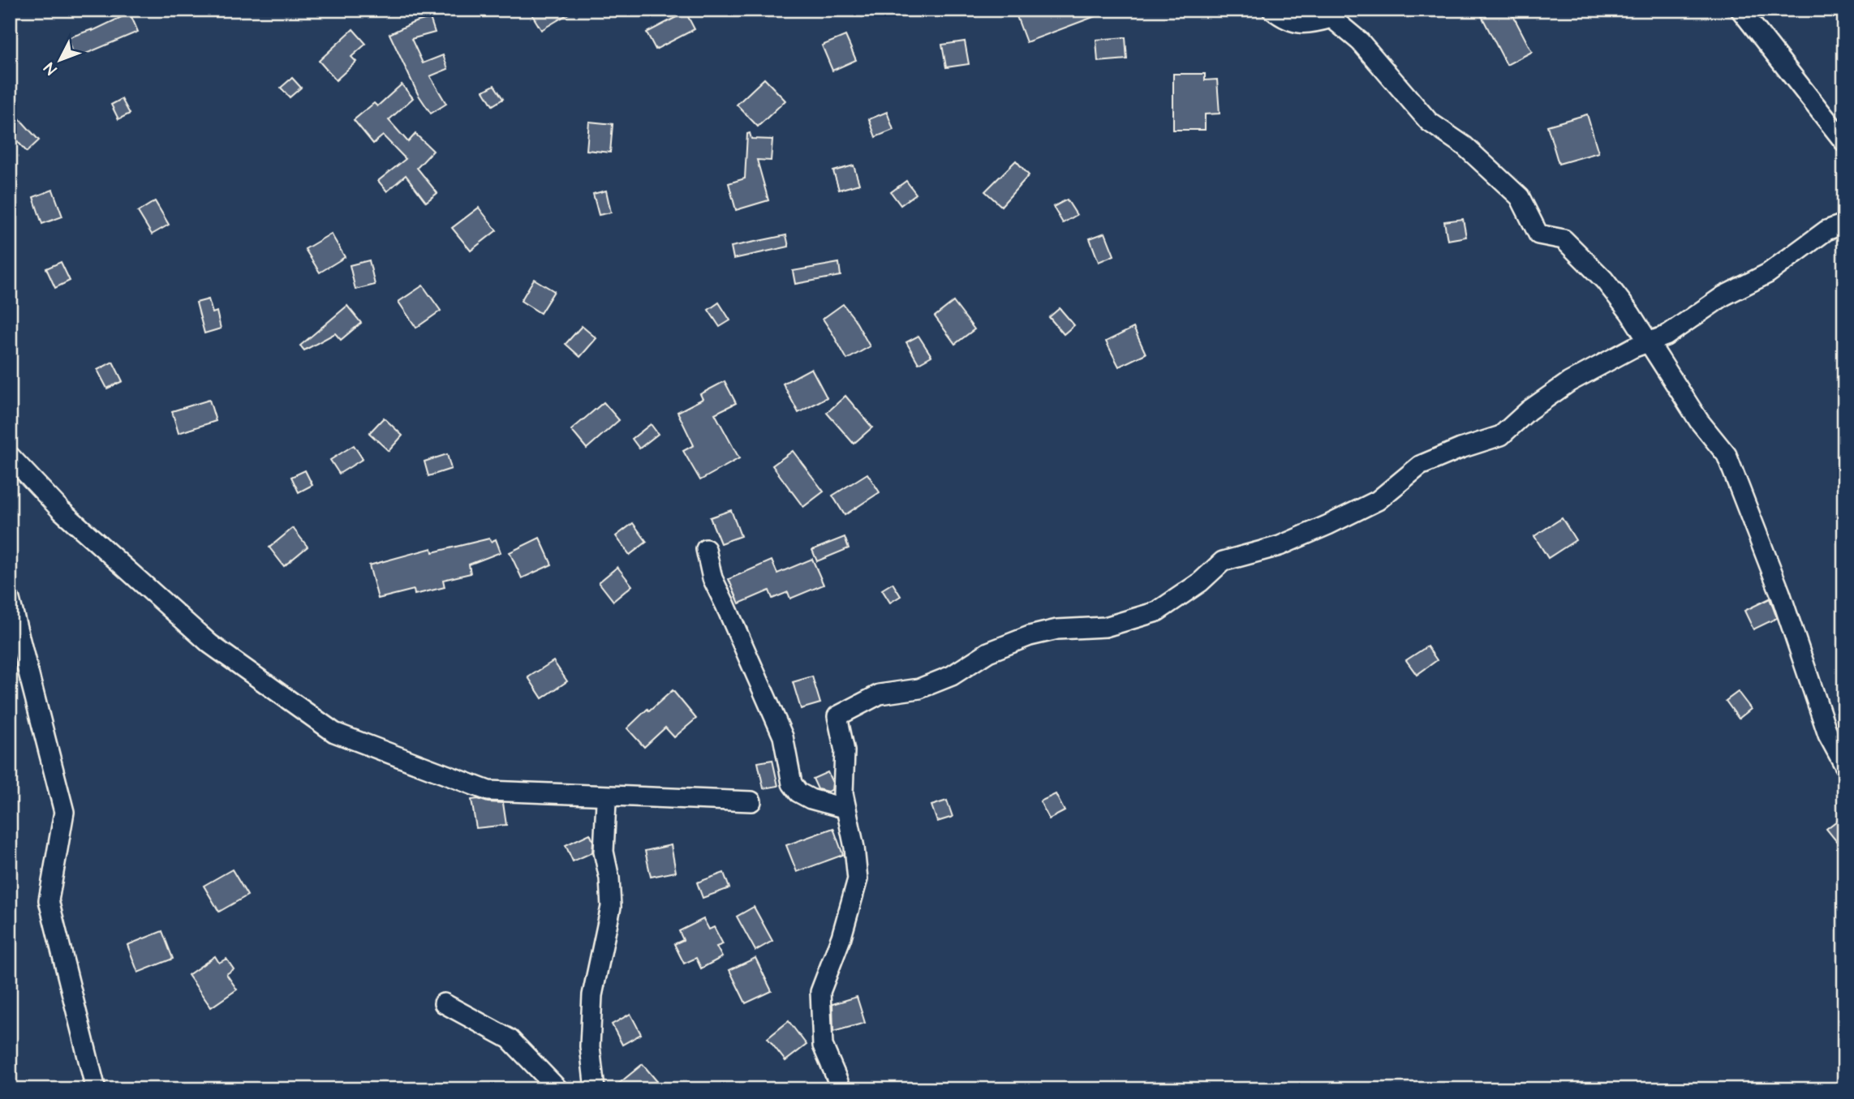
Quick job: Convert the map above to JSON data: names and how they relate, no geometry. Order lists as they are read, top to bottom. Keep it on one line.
{"north":"bottom left"}
